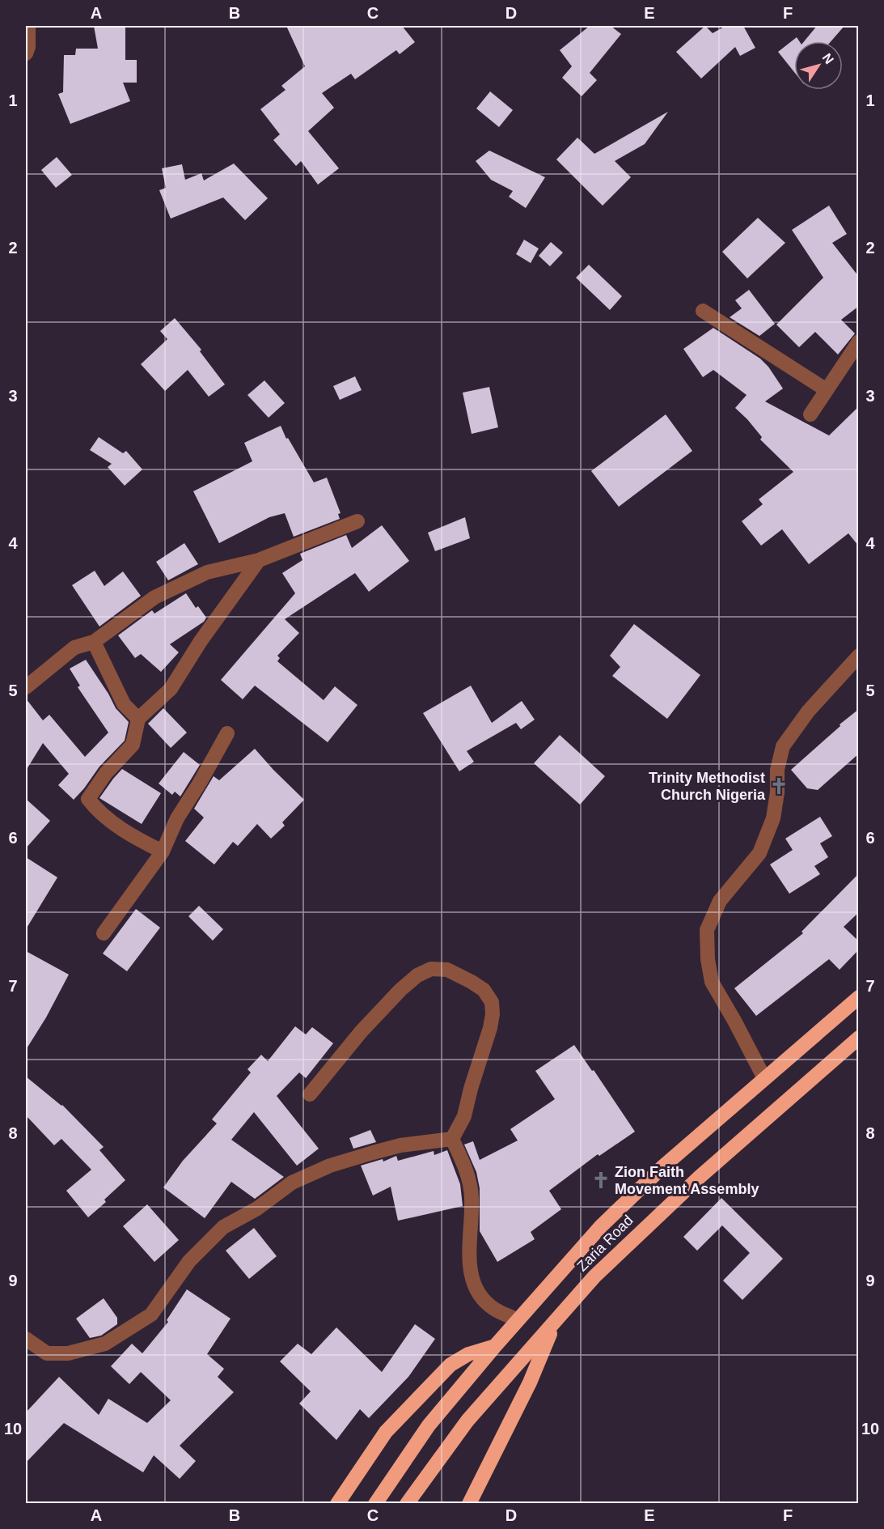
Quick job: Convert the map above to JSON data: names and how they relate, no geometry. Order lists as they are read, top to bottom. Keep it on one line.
{"streets":{"highway":["Zaria Road"]},"places":{"church":["Trinity Methodist Church Nigeria","Zion Faith Movement Assembly"]},"north":"top right","grid":{"columns":["A","B","C","D","E","F"],"rows":["1","2","3","4","5","6","7","8","9","10"]}}
